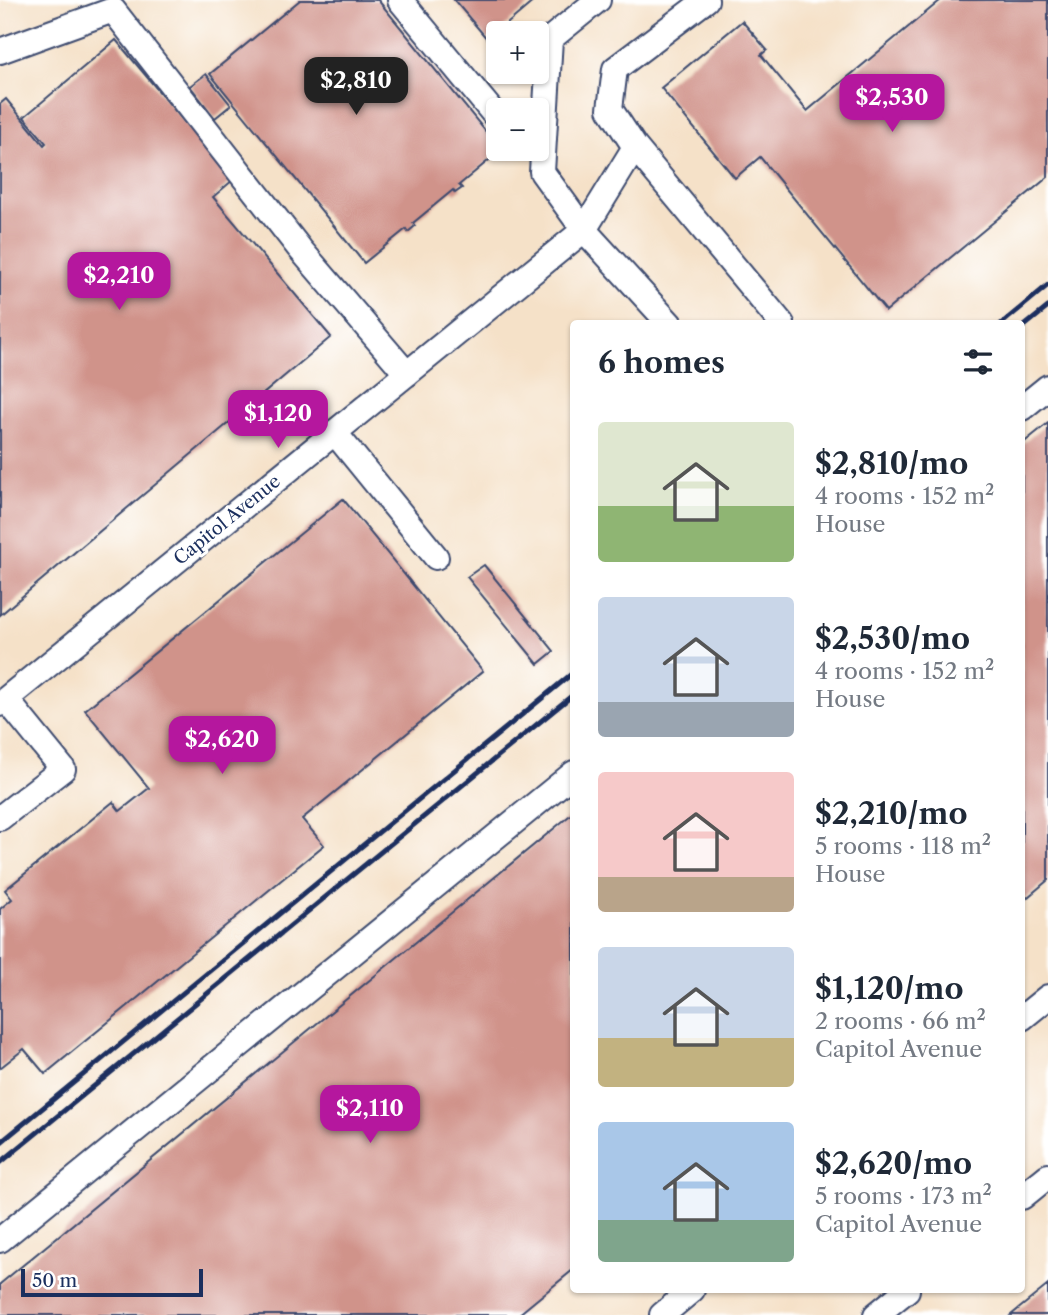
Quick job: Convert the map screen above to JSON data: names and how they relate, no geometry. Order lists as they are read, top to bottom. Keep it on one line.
{"streets":{"street":["Capitol Avenue"]},"scale_bar":"50 m","page":{"map_buttons":["+","−"],"price":["$2,810","$2,530","$2,210","$1,120","$2,620","$2,110"],"heading":"6 homes","list":[{"name":"$2,810/mo","note":"4 rooms · 152 m² · House"},{"name":"$2,530/mo","note":"4 rooms · 152 m² · House"},{"name":"$2,210/mo","note":"5 rooms · 118 m² · House"},{"name":"$1,120/mo","note":"2 rooms · 66 m² · Capitol Avenue"},{"name":"$2,620/mo","note":"5 rooms · 173 m² · Capitol Avenue"}],"scale":"50 m"}}
